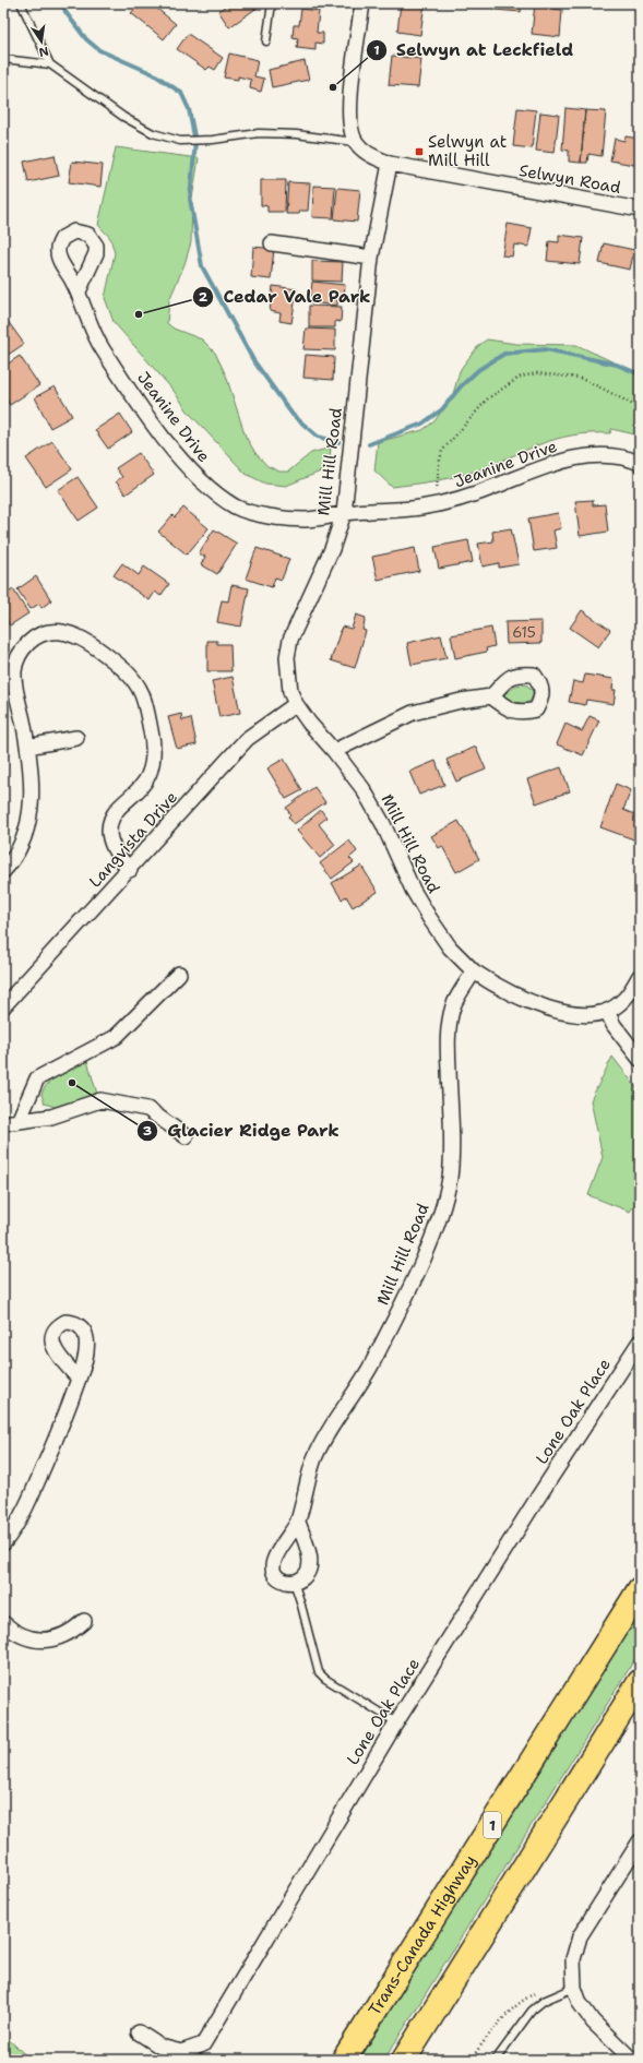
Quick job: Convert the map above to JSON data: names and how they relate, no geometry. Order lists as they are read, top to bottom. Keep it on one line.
{"streets":{"highway":["1","Trans-Canada Highway"],"street":["Selwyn Road","Jeanine Drive","Mill Hill Road","Langvista Drive","Lone Oak Place"]},"crossings":[["Selwyn Road","Mill Hill Road"],["Jeanine Drive","Mill Hill Road"],["Mill Hill Road","Langvista Drive"]],"places":{"other":["Selwyn at Leckfield","Cedar Vale Park","Glacier Ridge Park"],"transit":["Selwyn at Mill Hill"]},"house_numbers":["615"],"north":"bottom"}
